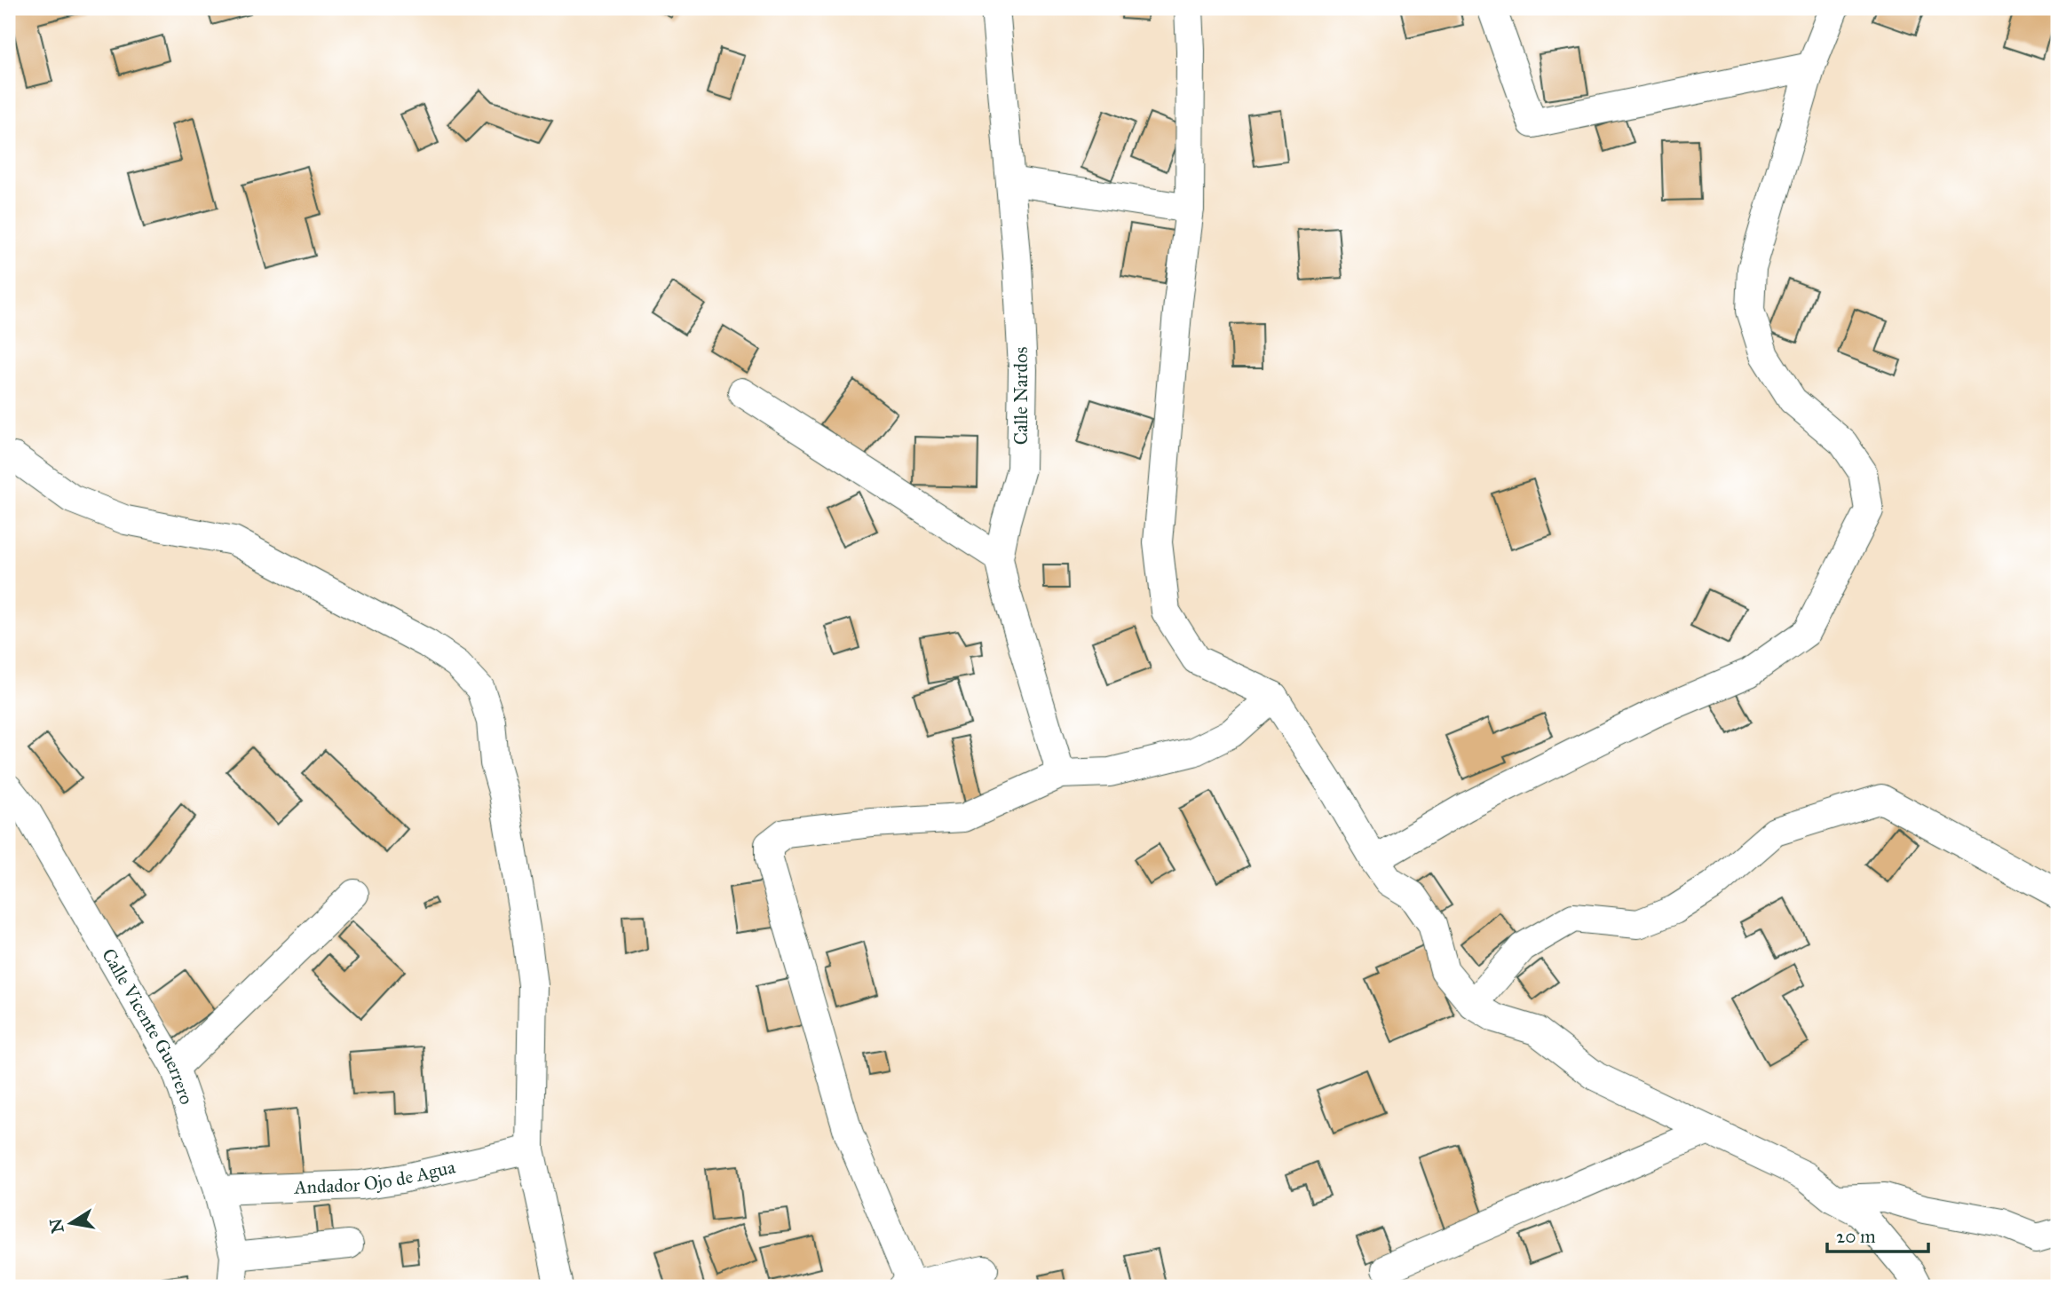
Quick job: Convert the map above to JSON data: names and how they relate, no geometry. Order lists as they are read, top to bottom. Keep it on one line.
{"streets":{"street":["Calle Nardos","Calle Vicente Guerrero","Andador Ojo de Agua"]},"crossings":[["Calle Vicente Guerrero","Andador Ojo de Agua"]],"scale_bar":"20 m","north":"left"}
